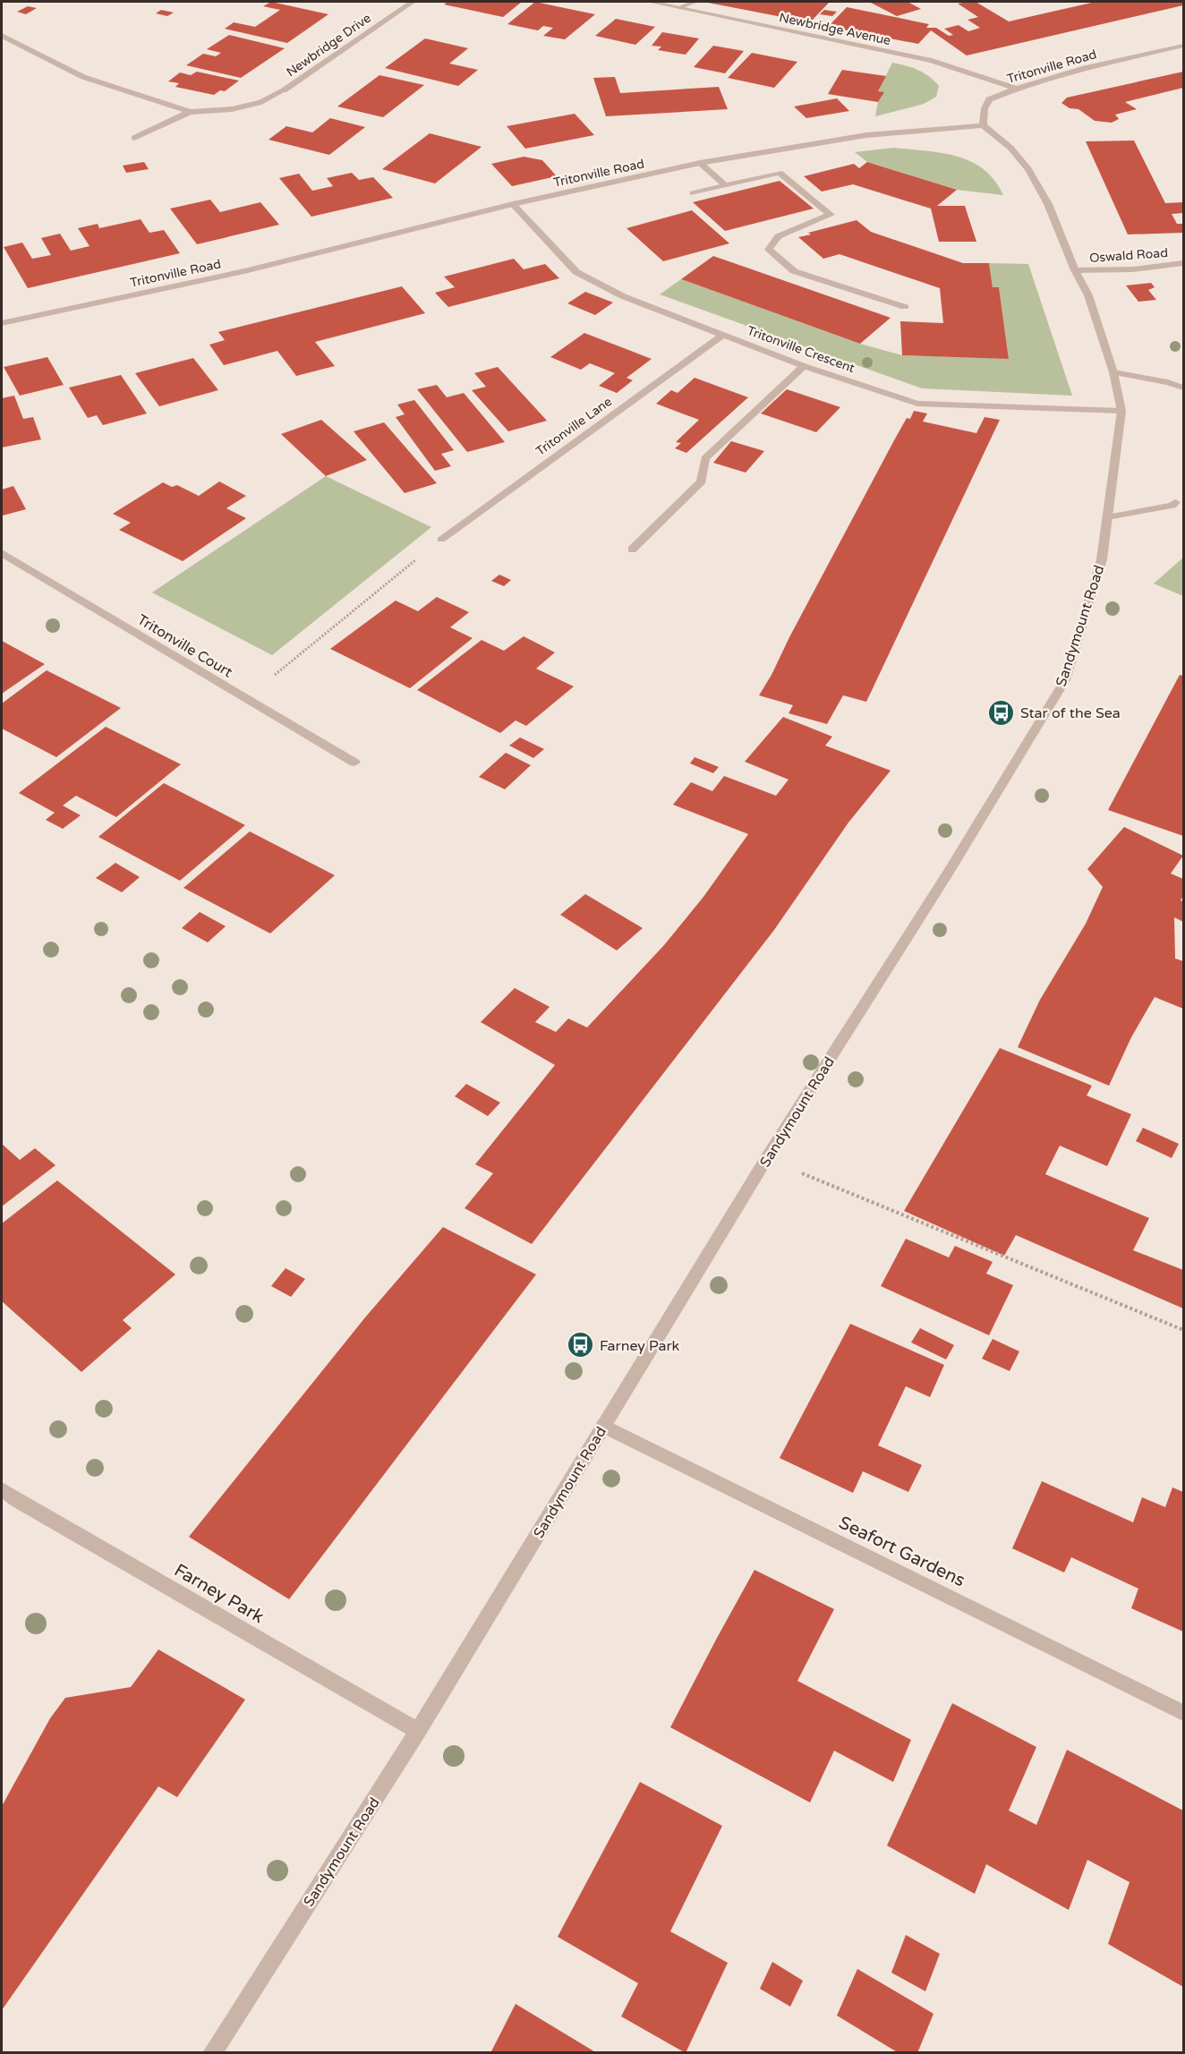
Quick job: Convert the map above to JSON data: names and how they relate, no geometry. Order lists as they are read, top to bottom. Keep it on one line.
{"streets":{"street":["Newbridge Avenue","Newbridge Drive","Tritonville Road","Oswald Road","Tritonville Crescent","Tritonville Lane","Sandymount Road","Tritonville Court","Seafort Gardens","Farney Park"]},"crossings":[["Newbridge Avenue","Tritonville Road"],["Tritonville Road","Tritonville Crescent"],["Tritonville Road","Sandymount Road"],["Oswald Road","Sandymount Road"],["Tritonville Crescent","Tritonville Lane"],["Tritonville Crescent","Sandymount Road"],["Sandymount Road","Seafort Gardens"],["Sandymount Road","Farney Park"]],"places":{"bus stop":["Star of the Sea","Farney Park"]}}
